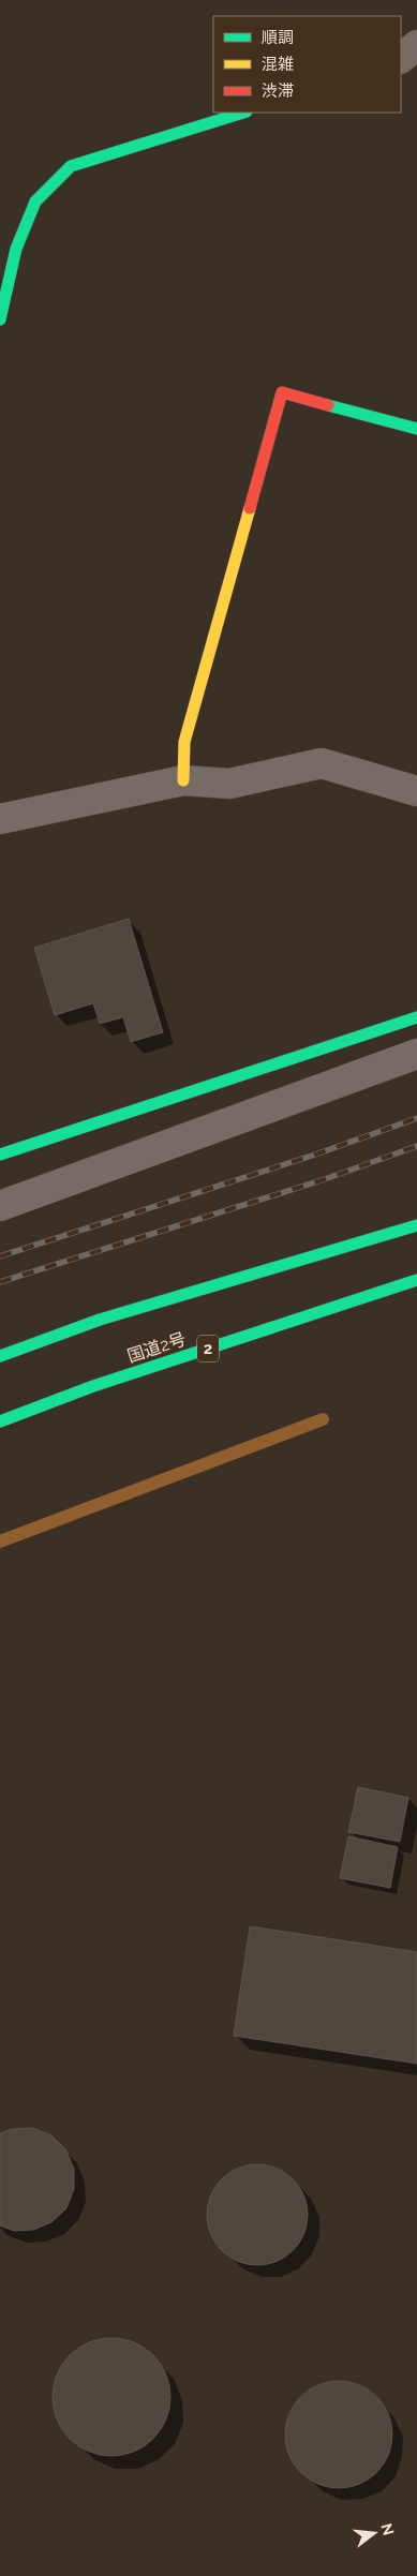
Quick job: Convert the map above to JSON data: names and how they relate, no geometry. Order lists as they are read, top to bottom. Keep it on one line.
{"streets":{"main road":["国道2号","2"]},"legend":["順調","混雑","渋滞"],"north":"right"}
